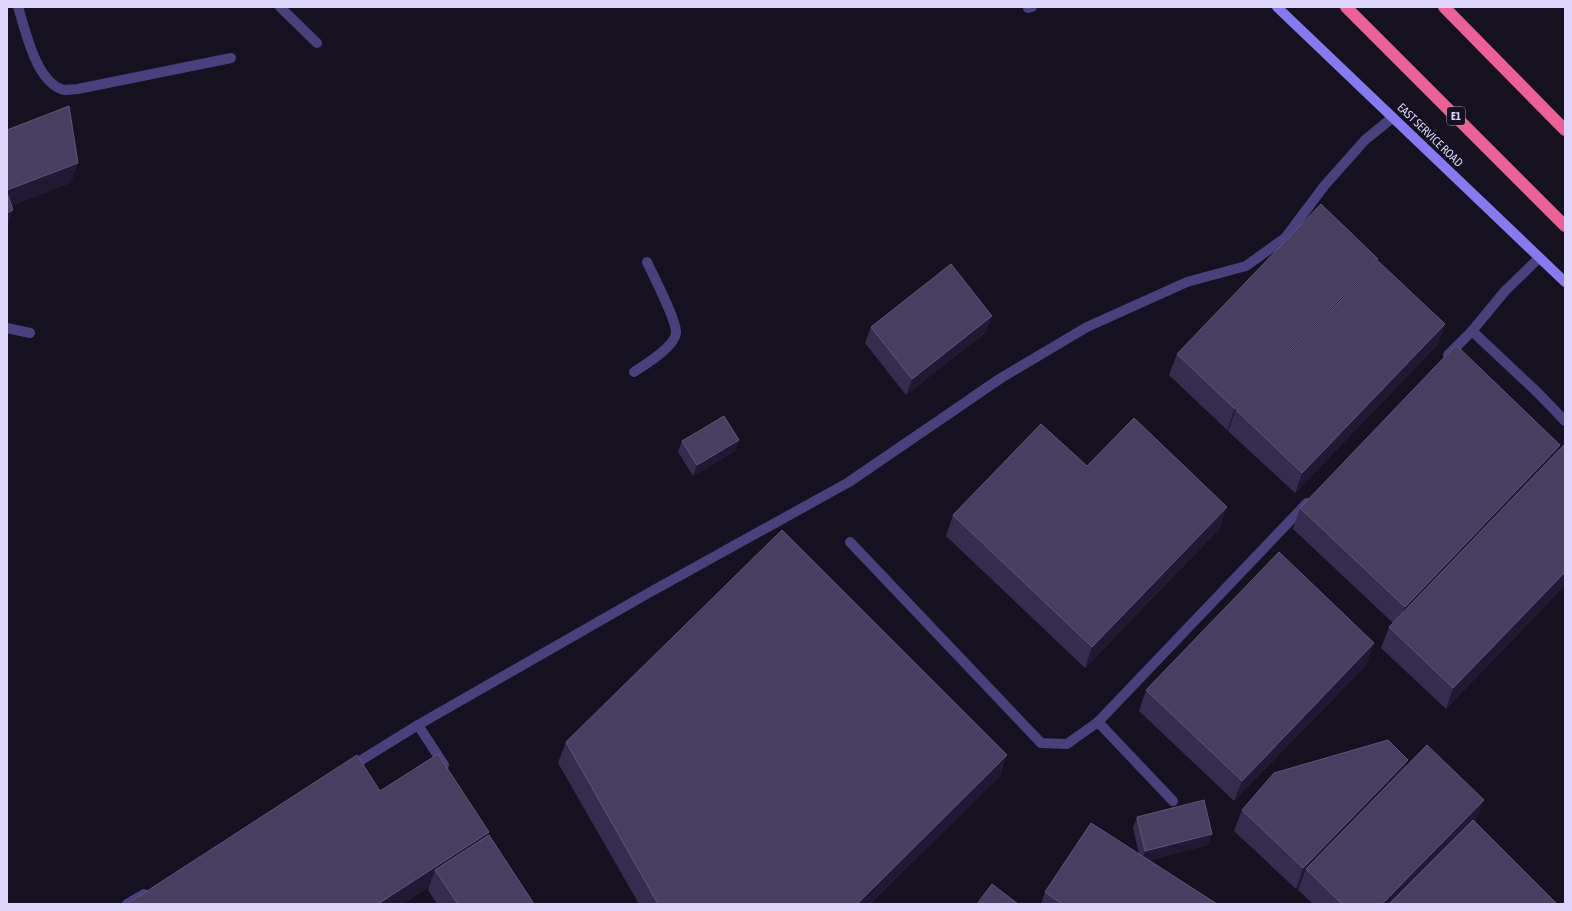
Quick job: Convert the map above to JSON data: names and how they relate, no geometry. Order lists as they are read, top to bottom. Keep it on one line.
{"streets":{"highway":["E1"],"street":["EAST SERVICE ROAD"]}}
